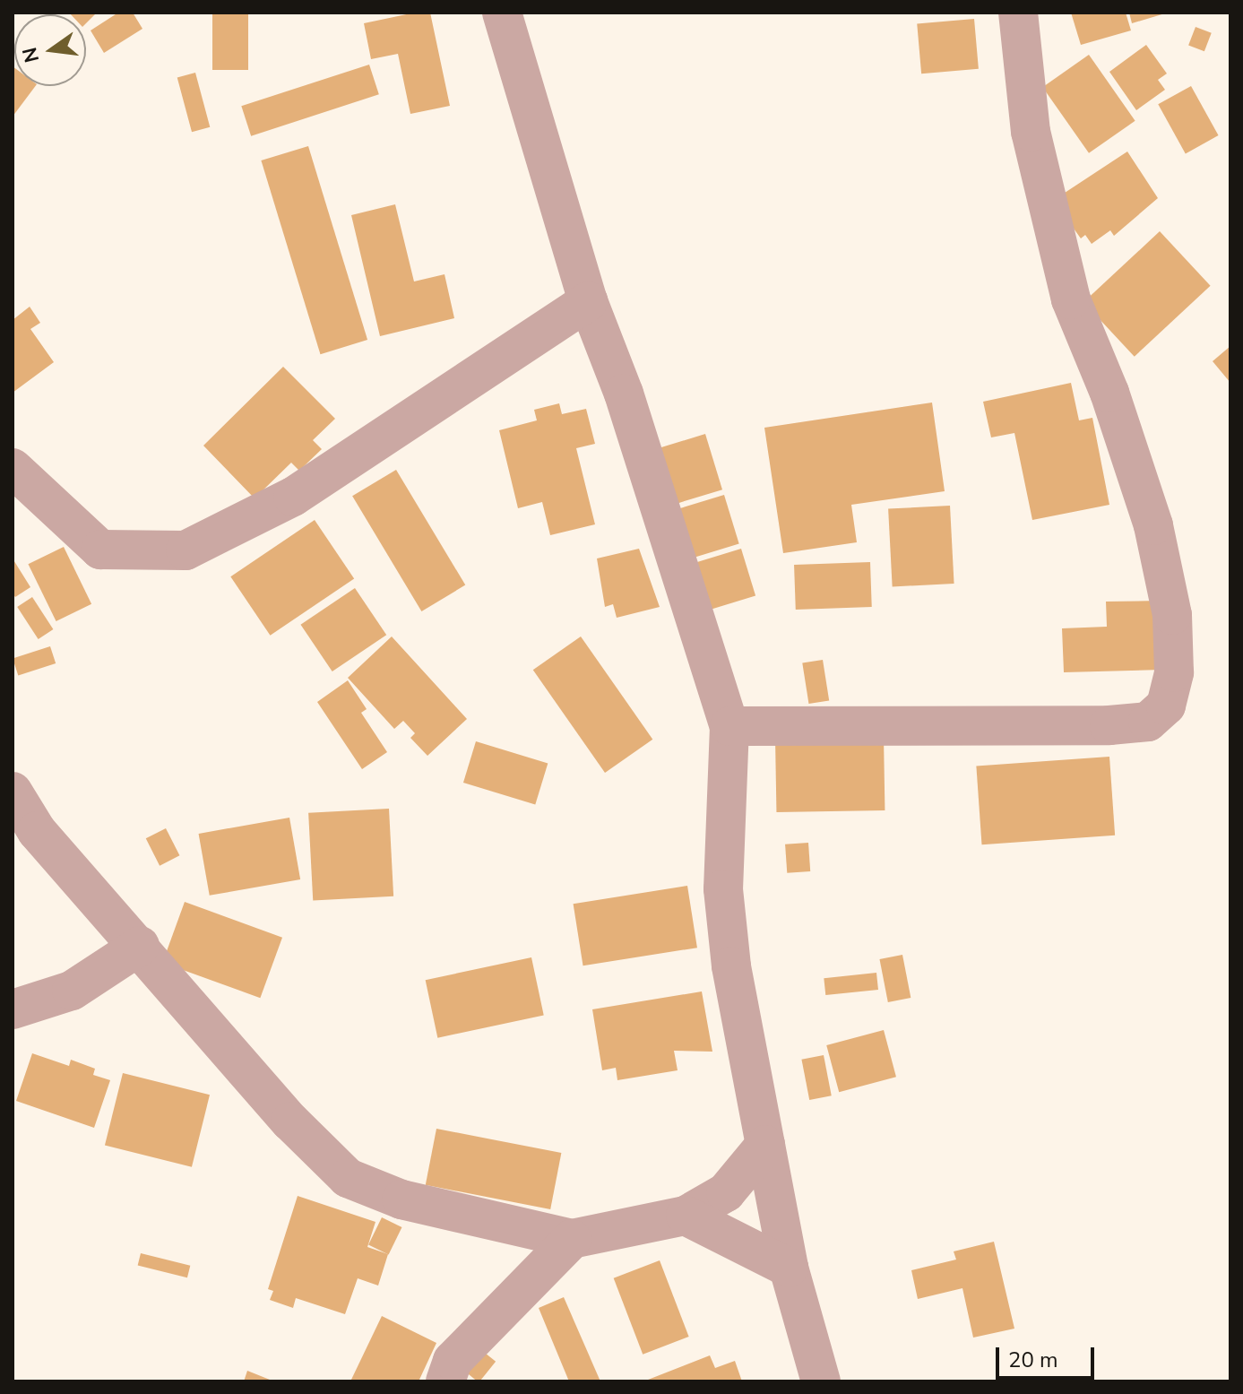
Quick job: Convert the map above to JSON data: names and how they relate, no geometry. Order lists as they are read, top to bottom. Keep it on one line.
{"scale_bar":"20 m","north":"left"}
